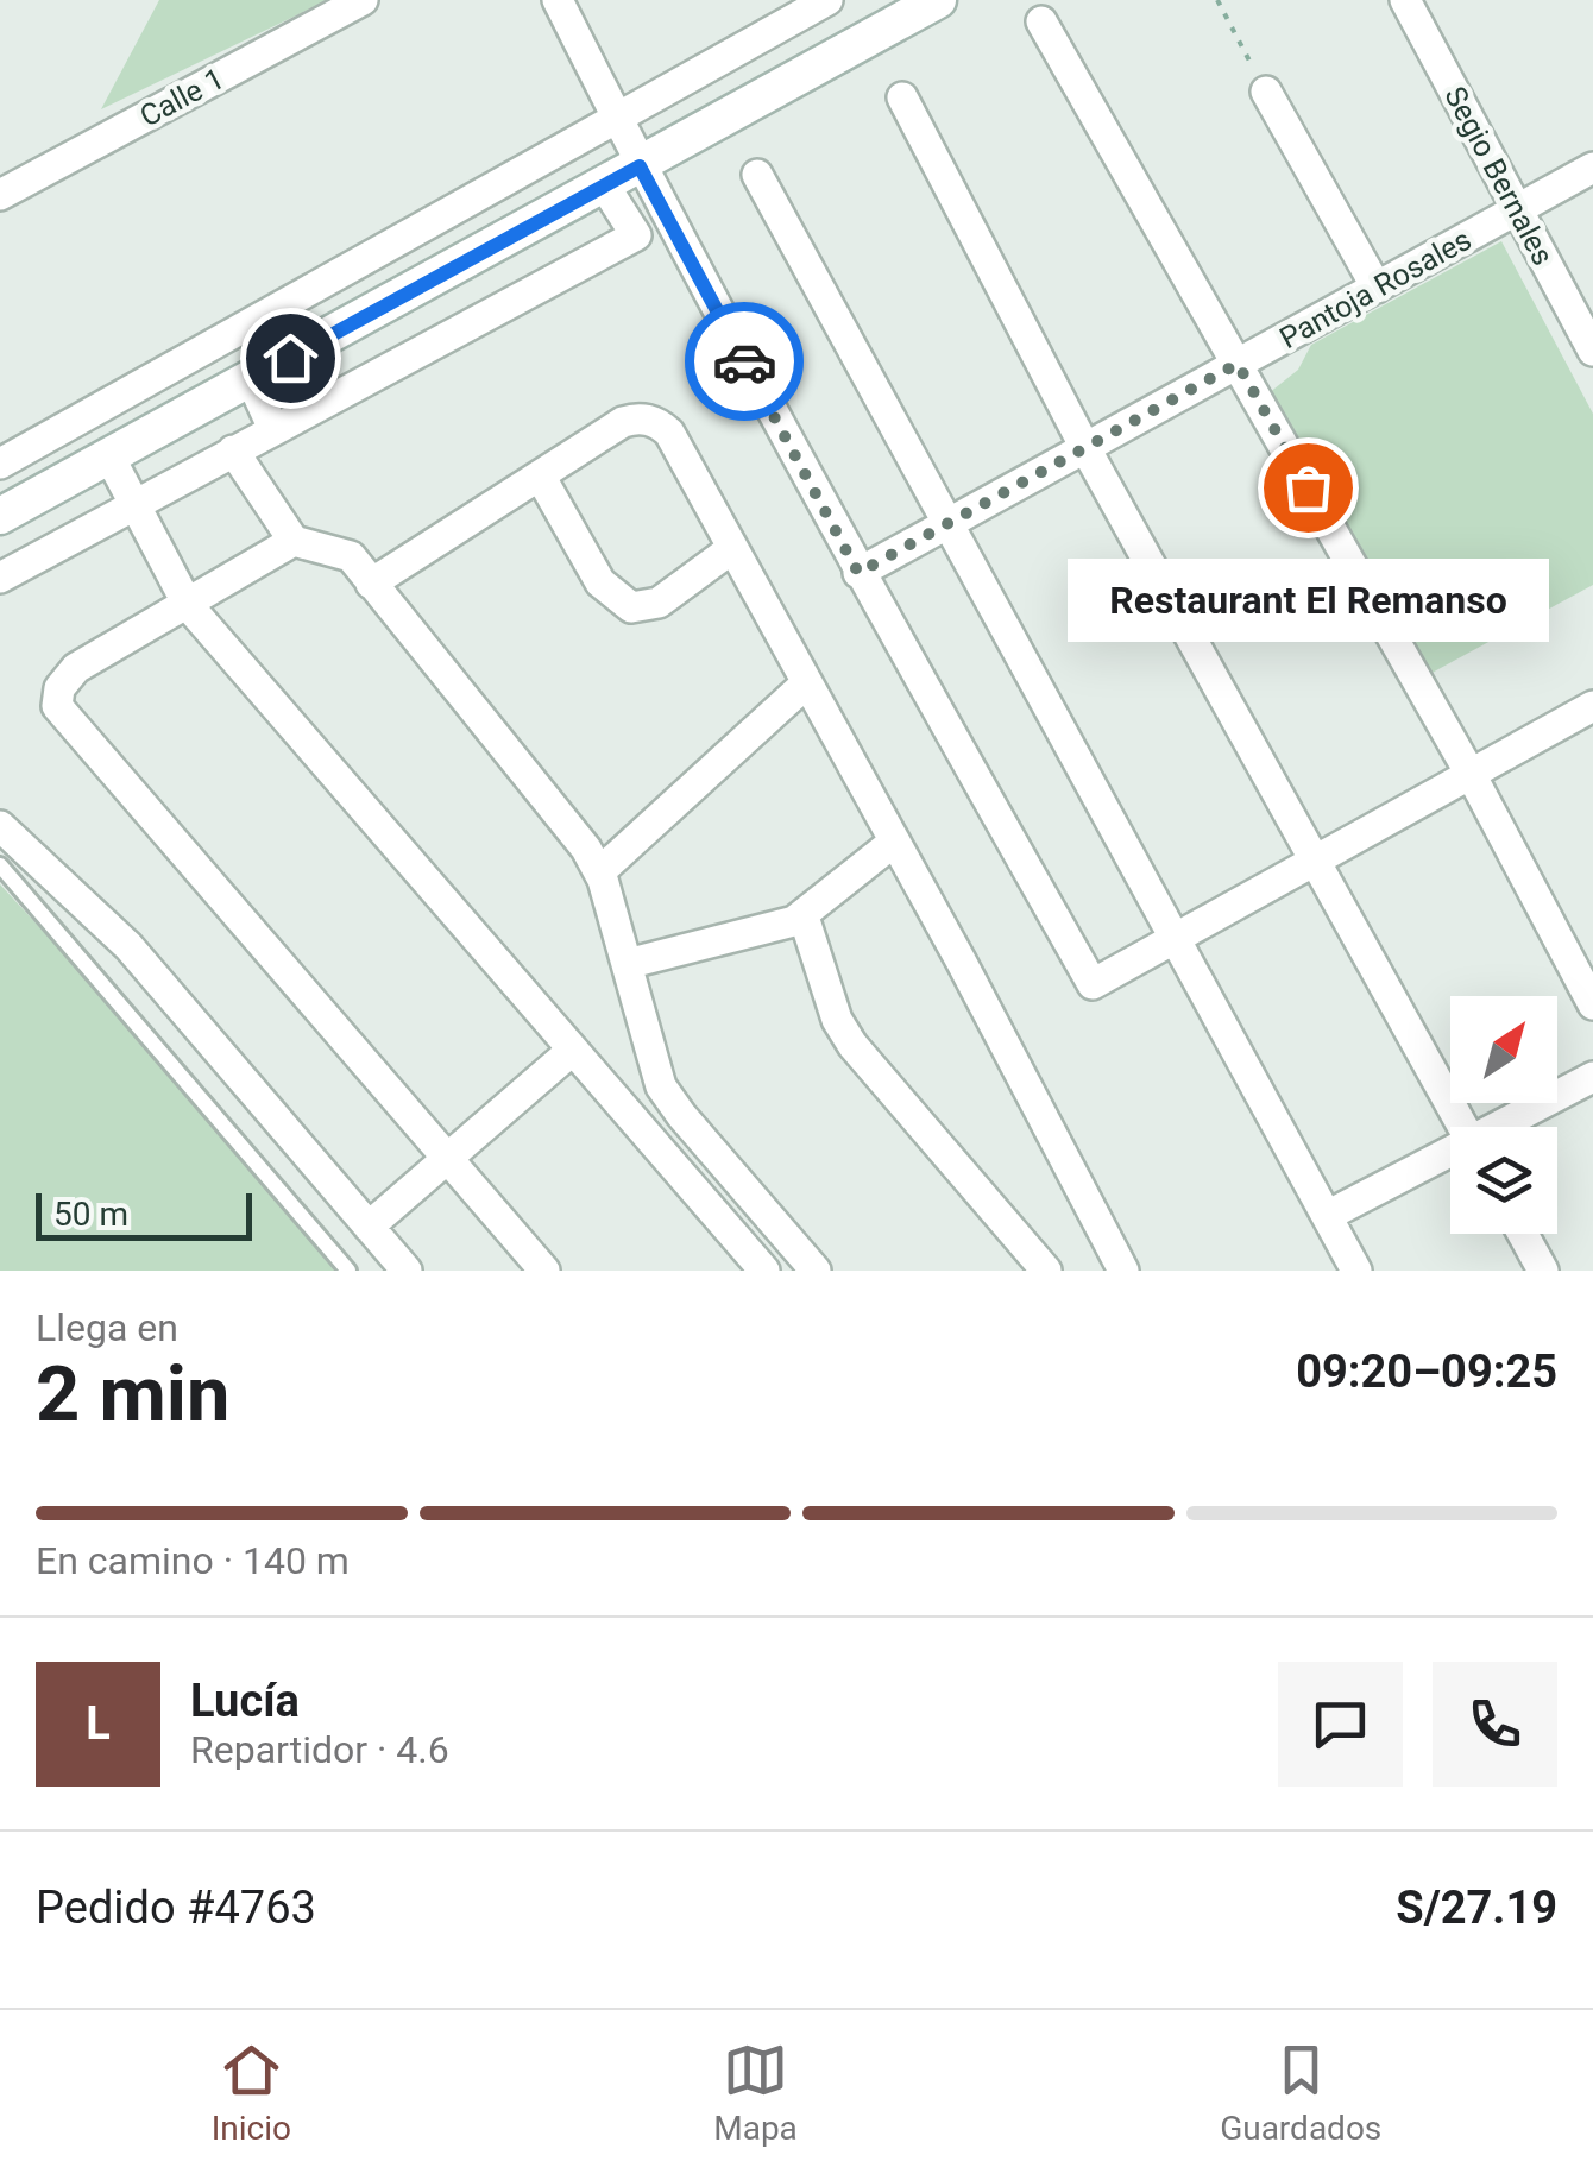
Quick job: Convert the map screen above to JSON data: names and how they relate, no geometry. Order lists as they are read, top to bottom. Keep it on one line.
{"streets":{"street":["Calle 1","Segio Bernales","Pantoja Rosales"]},"crossings":[["Segio Bernales","Pantoja Rosales"]],"places":["Restaurant El Remanso"],"scale_bar":"50 m","north":"top right","page":{"bubble":"Restaurant El Remanso","scale":"50 m","heading":["2 min","Llega en","09:20–09:25"],"panel":["Lucía","Repartidor · 4.6","Pedido #4763","S/27.19"],"bar":"En camino · 140 m","round":"L","tabs":["Inicio","Mapa","Guardados"]}}
